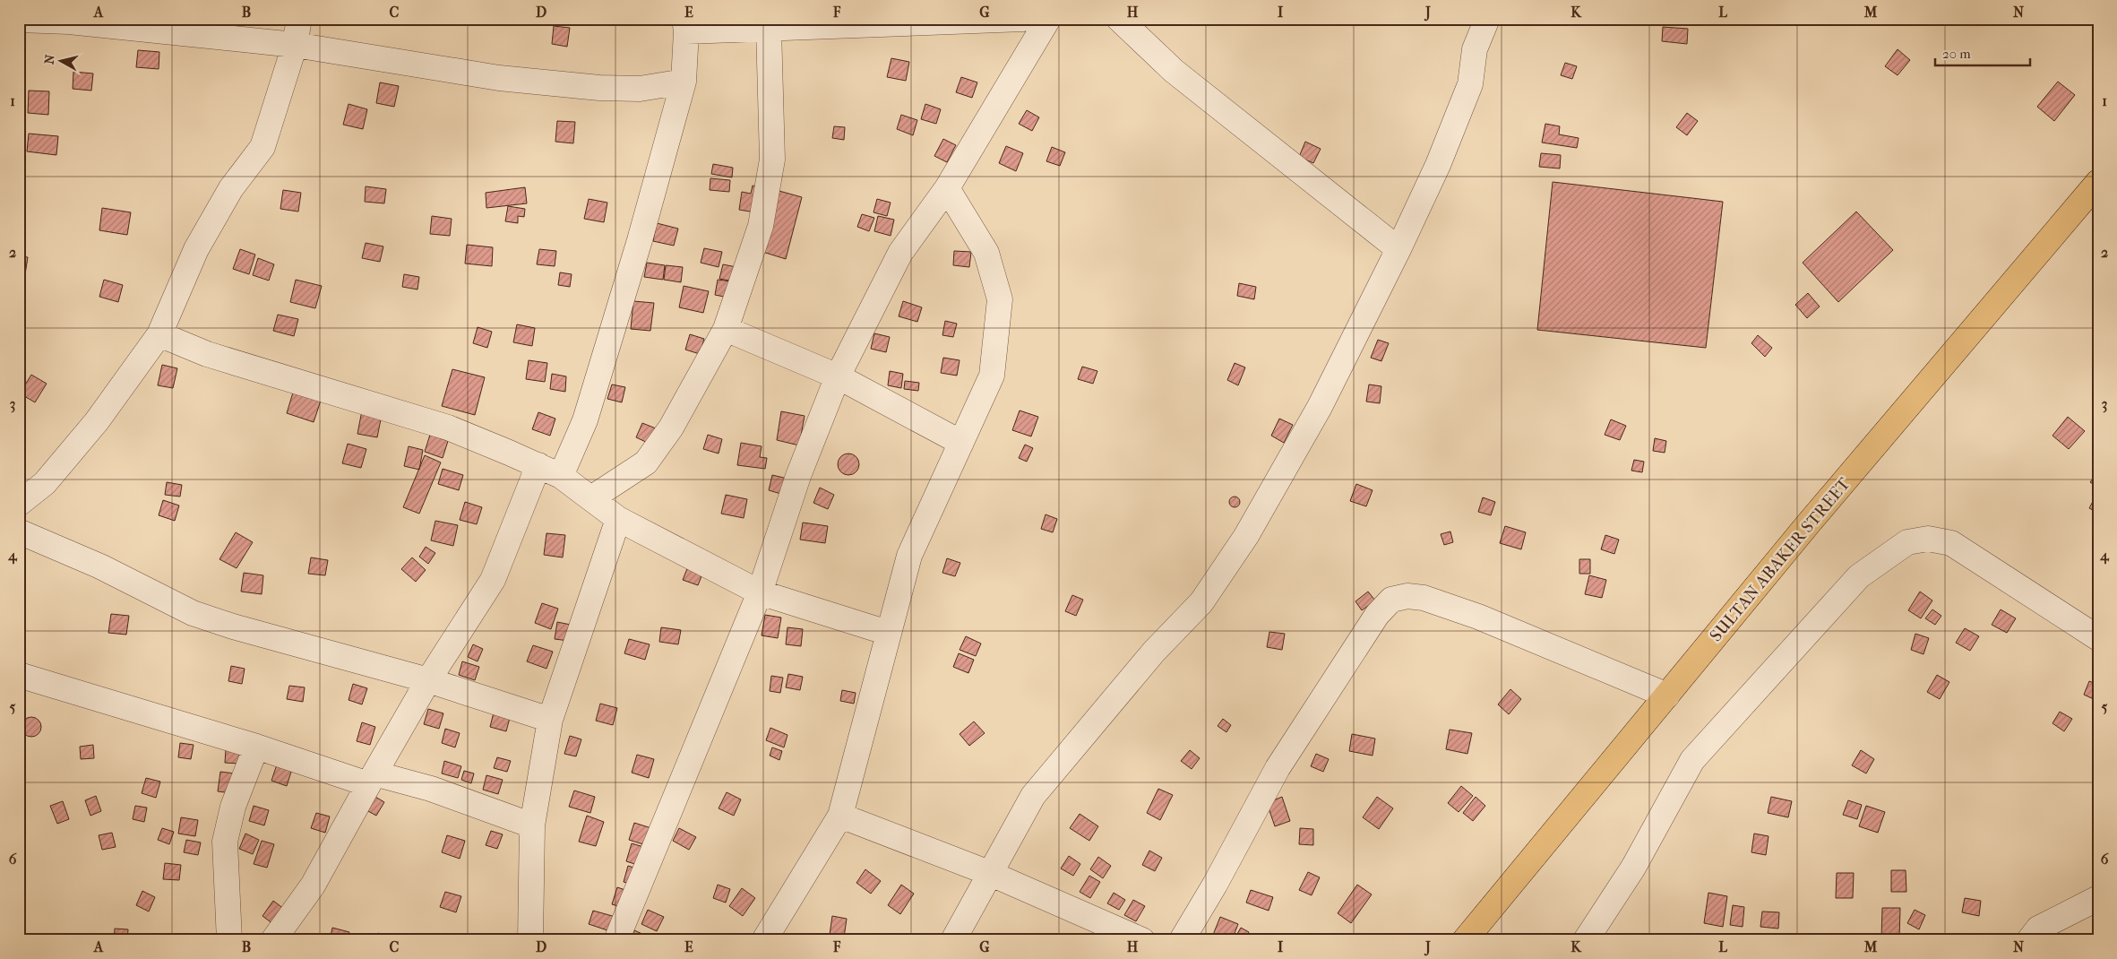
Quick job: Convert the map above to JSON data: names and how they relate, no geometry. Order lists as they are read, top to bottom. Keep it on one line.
{"streets":{"highway":["SULTAN ABAKER STREET"]},"scale_bar":"20 m","north":"left","grid":{"columns":["A","B","C","D","E","F","G","H","I","J","K","L","M","N"],"rows":["1","2","3","4","5","6"]}}
